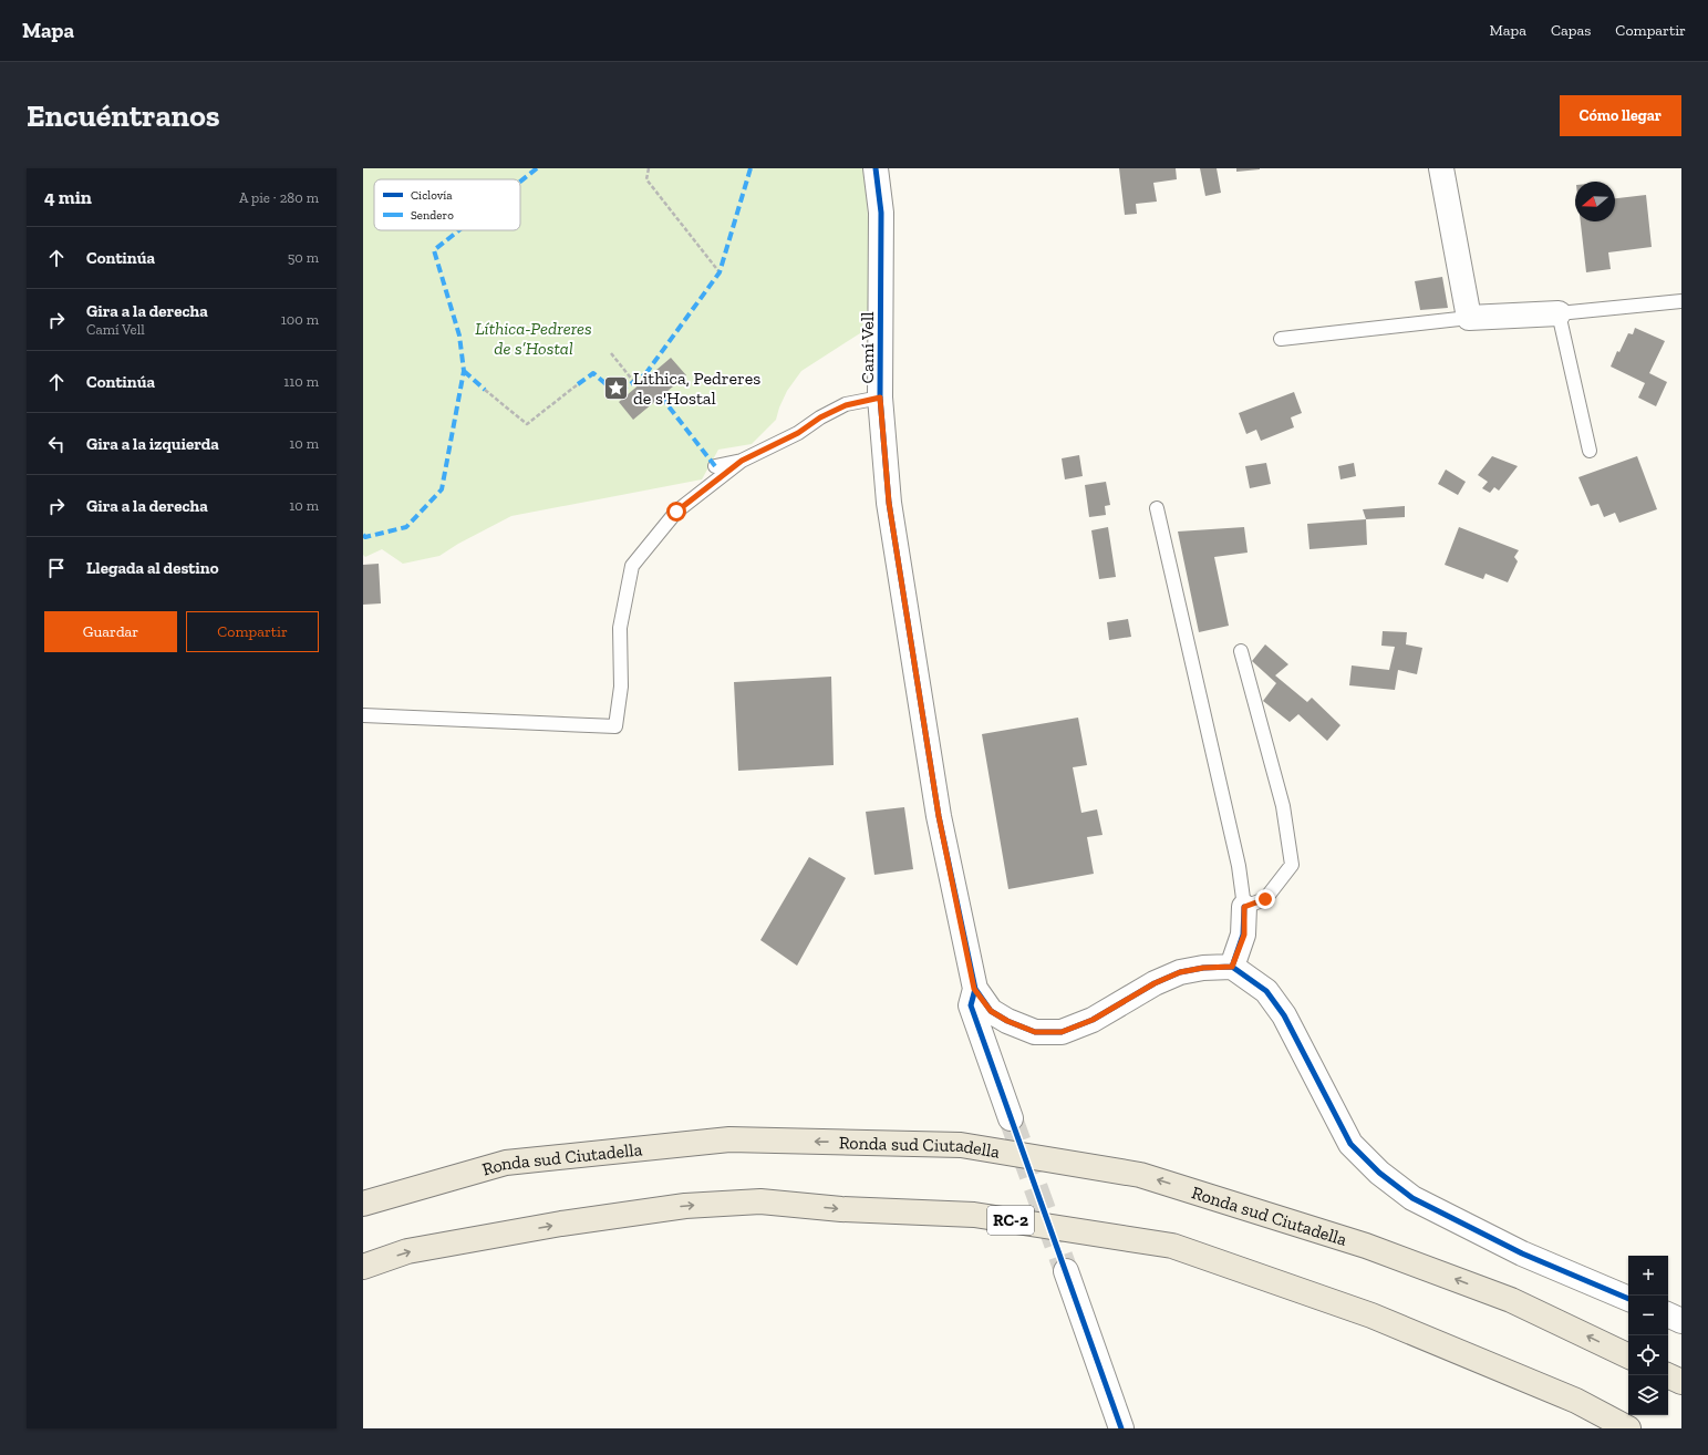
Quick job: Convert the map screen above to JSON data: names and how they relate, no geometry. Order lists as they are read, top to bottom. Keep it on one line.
{"streets":{"main road":["Ronda sud Ciutadella","RC-2"],"street":["Camí Vell"]},"parks":["Líthica-Pedreres de s’Hostal"],"places":{"place":["Lithica, Pedreres de s'Hostal"]},"legend":["Ciclovía","Sendero"],"north":"left","page":{"header":"Mapa","nav":["Mapa","Capas","Compartir"],"buttons":["Cómo llegar",["Guardar","Compartir"]],"title":"Encuéntranos","heading":["4 min","A pie · 280 m"],"list":[["Continúa","50 m"],["Gira a la derecha","Camí Vell","100 m"],["Continúa","110 m"],["Gira a la izquierda","10 m"],["Gira a la derecha","10 m"],"Llegada al destino"],"map_buttons":["+","−"]}}
